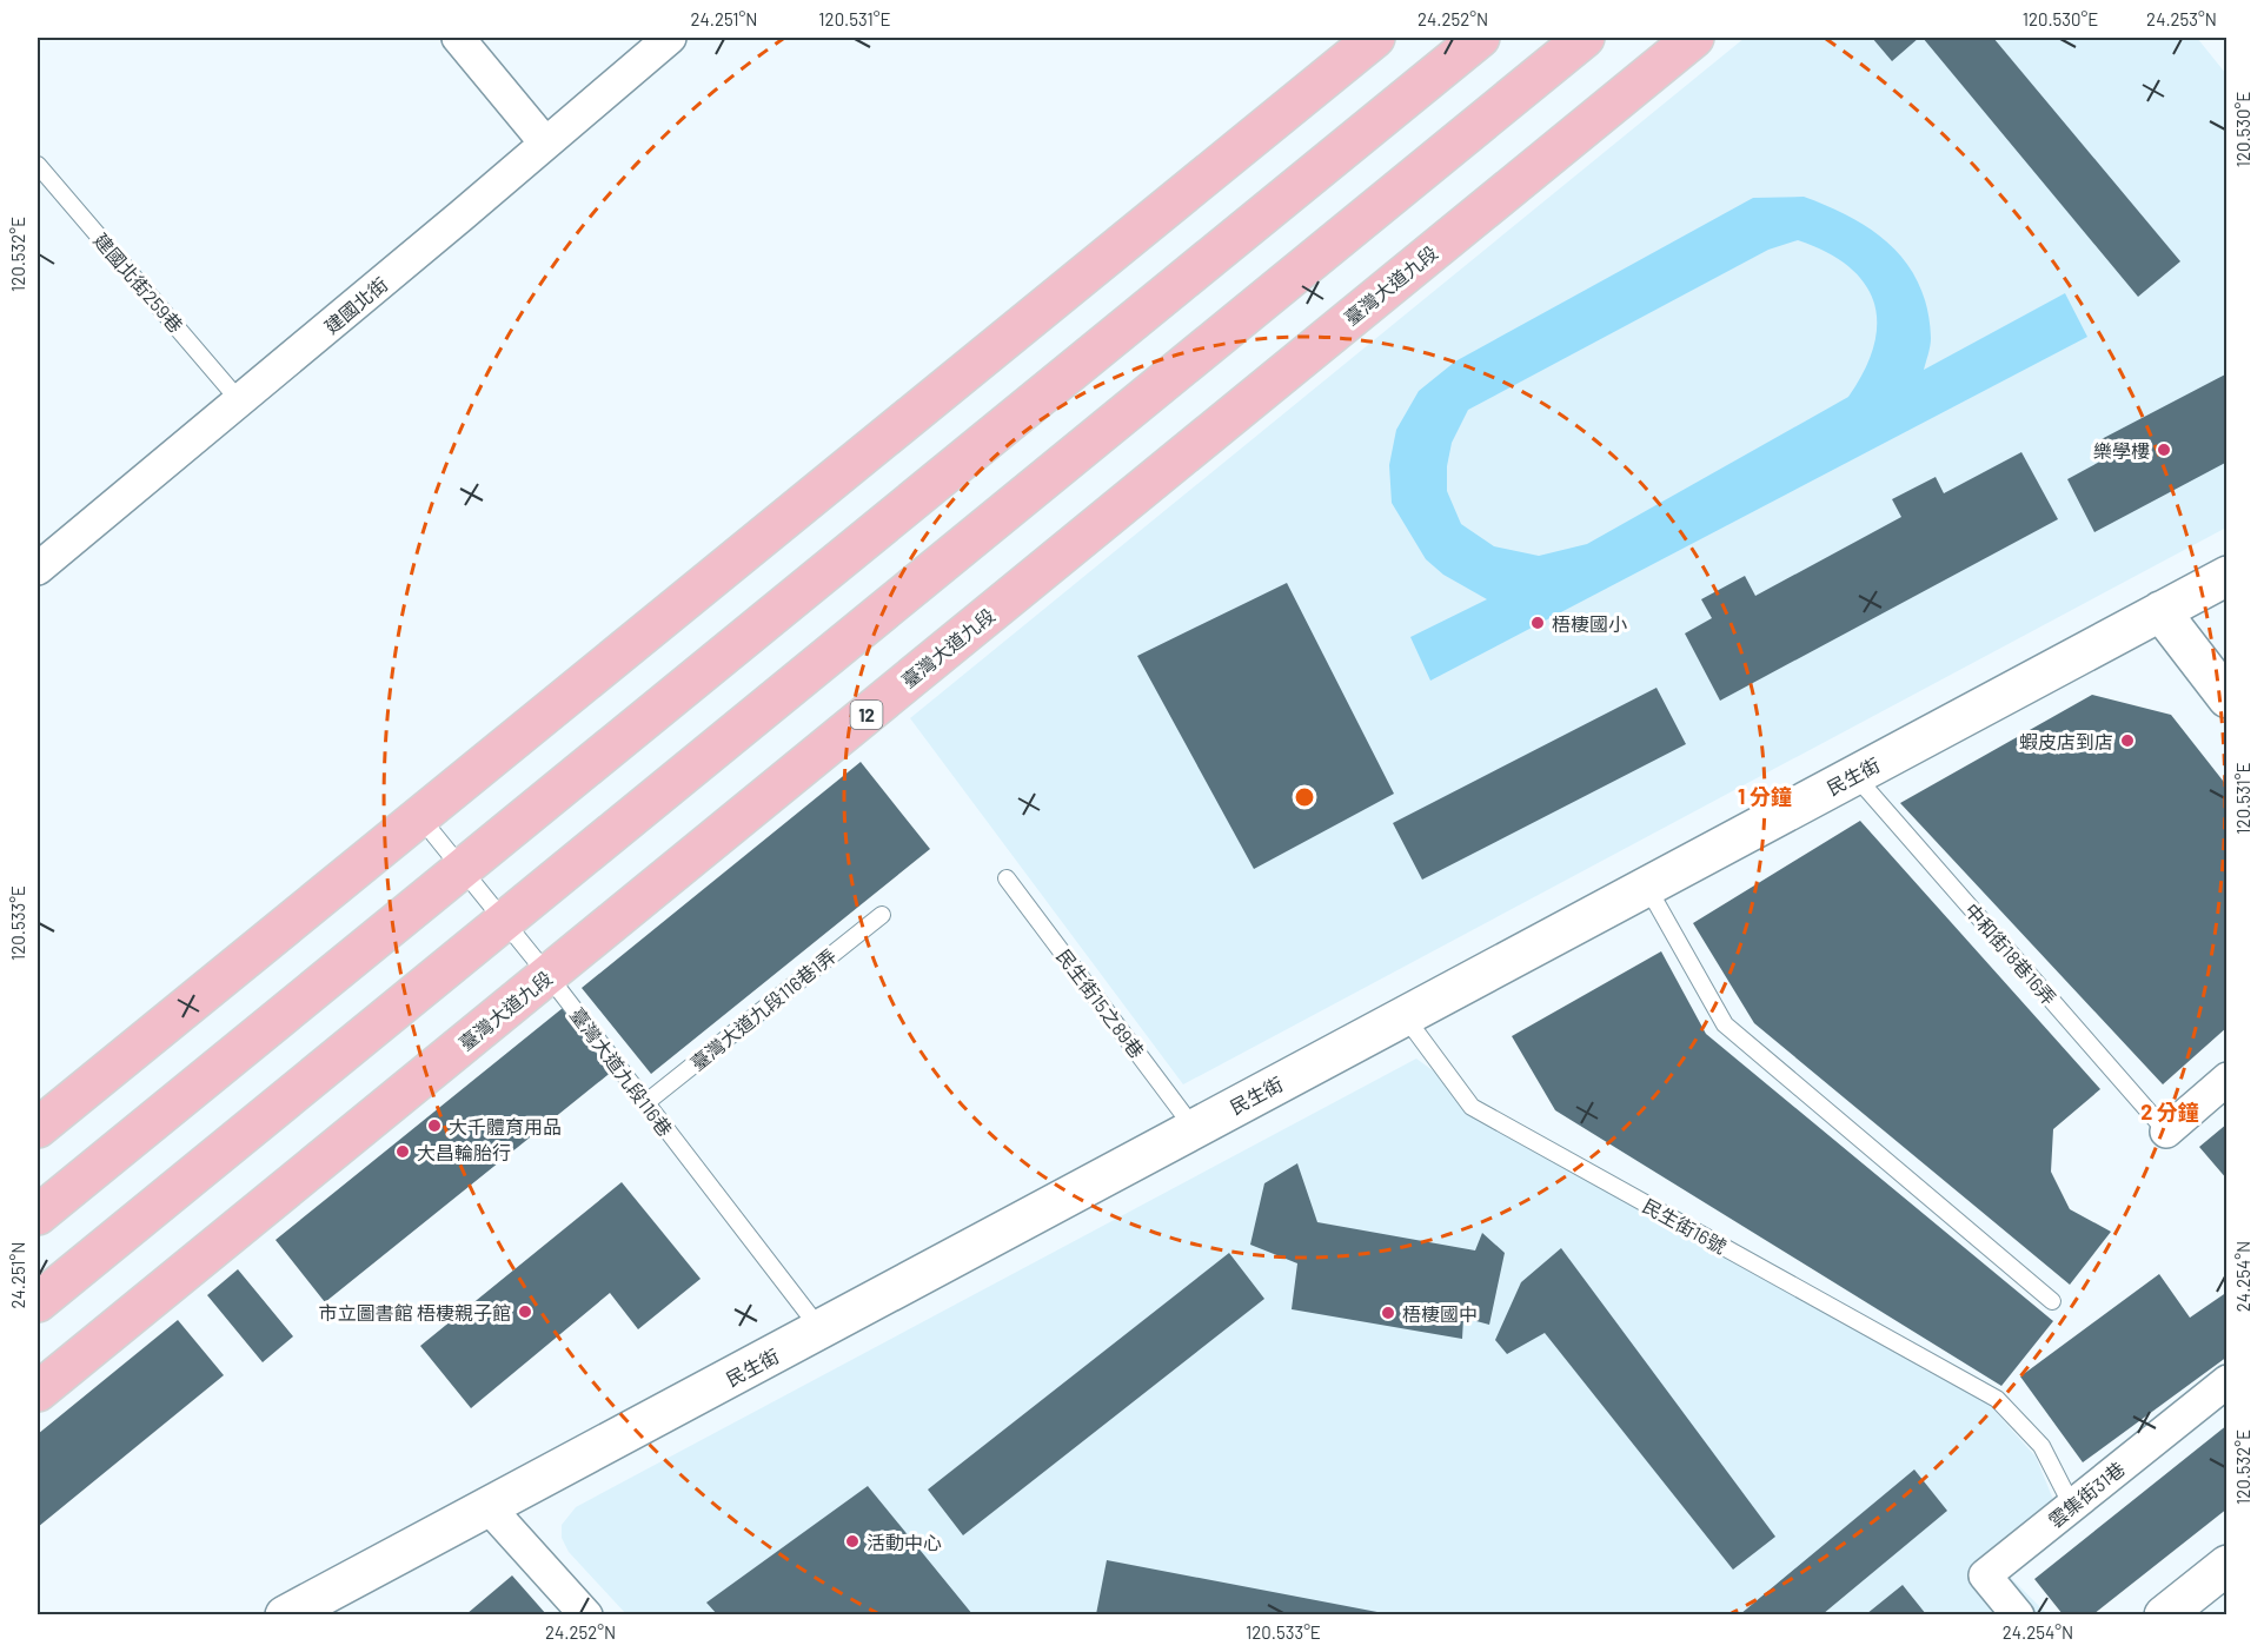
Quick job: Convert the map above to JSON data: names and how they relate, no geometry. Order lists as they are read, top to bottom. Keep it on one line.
{"streets":{"main road":["臺灣大道九段","12"],"street":["建國北街","民生街","雲集街31巷"],"lane":["建國北街259巷","中和街18巷16弄","民生街15之89巷","臺灣大道九段116巷1弄","臺灣大道九段116巷","民生街16號"]},"crossings":[["建國北街259巷","建國北街"],["臺灣大道九段","臺灣大道九段116巷"],["民生街","中和街18巷16弄"],["民生街","民生街15之89巷"],["民生街","臺灣大道九段116巷"],["民生街","民生街16號"],["臺灣大道九段116巷1弄","臺灣大道九段116巷"],["民生街16號","雲集街31巷"]],"places":["樂學樓","梧棲國小","蝦皮店到店","大千體育用品","大昌輪胎行","市立圖書館 梧棲親子館","梧棲國中","活動中心"],"coordinates":["24.251°N","120.531°E","24.252°N","120.530°E","24.253°N","120.532°E","120.533°E","24.254°N"],"rings":["1 分鐘","2 分鐘"]}
